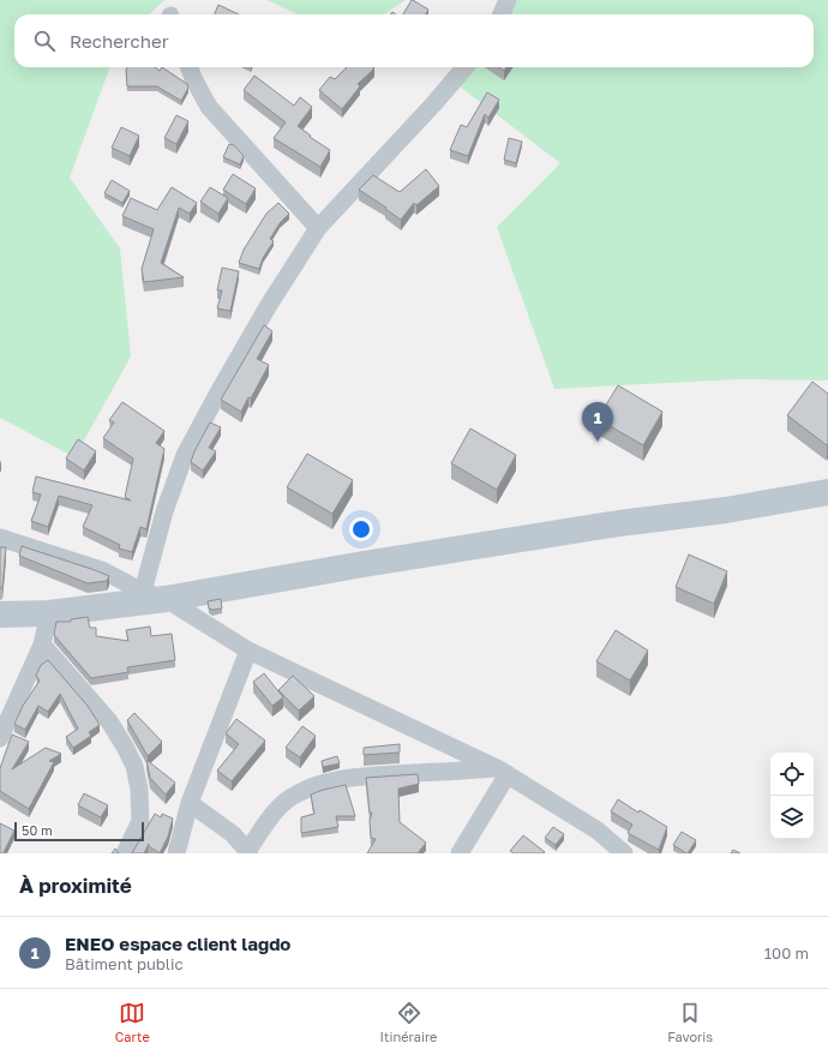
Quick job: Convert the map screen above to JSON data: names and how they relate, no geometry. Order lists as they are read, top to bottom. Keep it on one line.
{"scale_bar":"50 m","page":{"search":"Rechercher","pins":"1","scale":"50 m","heading":"À proximité","list":[{"mark":"1","name":"ENEO espace client lagdo","note":"Bâtiment public","value":"100 m"}],"nav":["Carte","Itinéraire","Favoris"]}}
